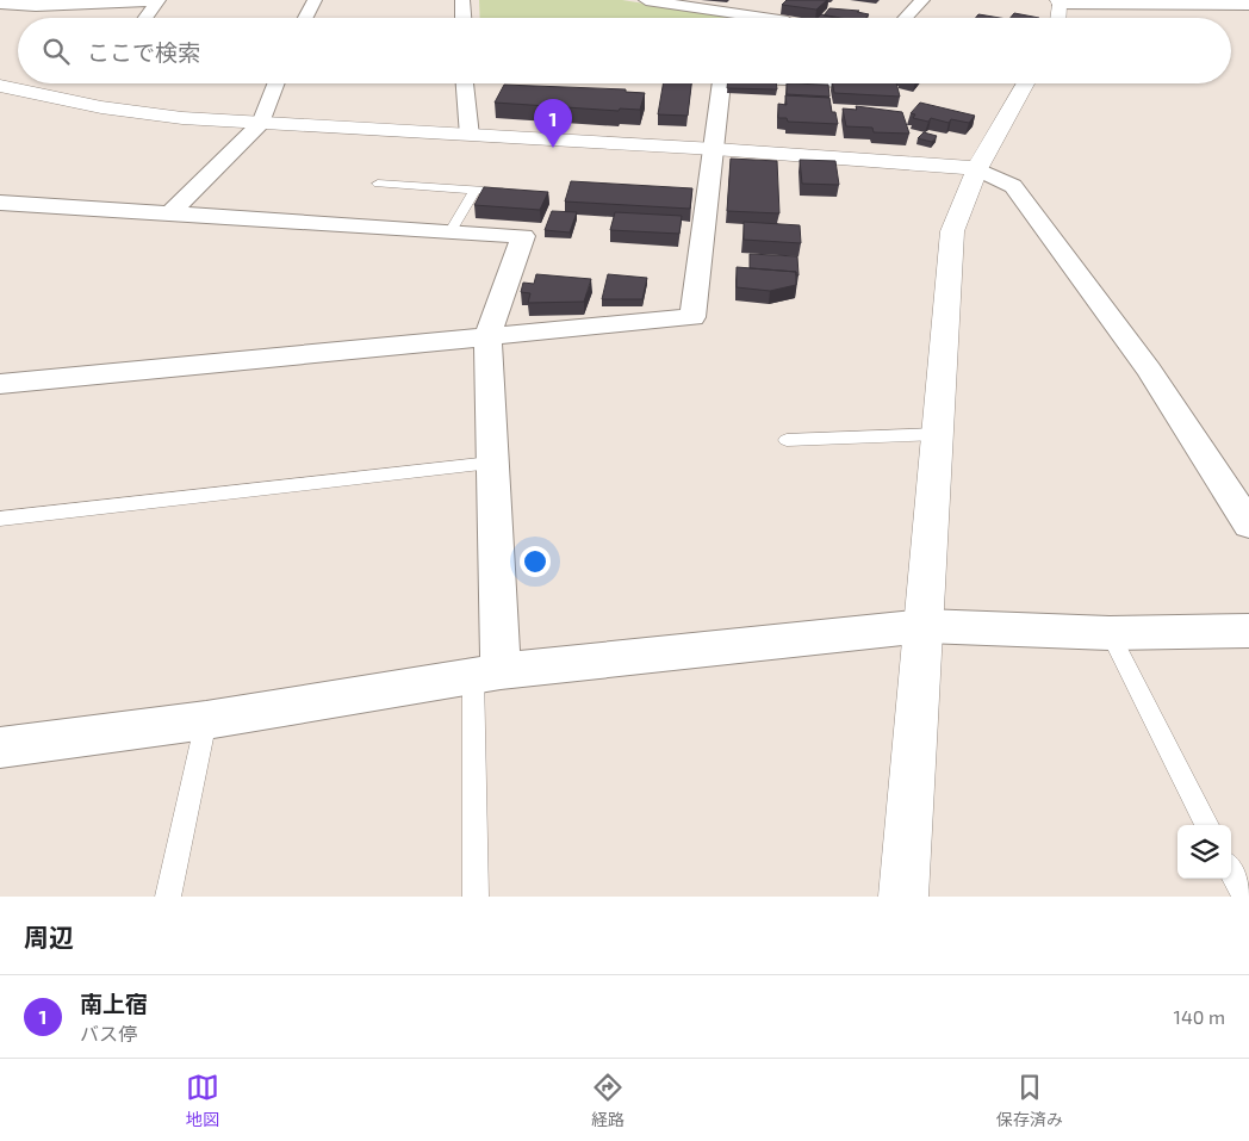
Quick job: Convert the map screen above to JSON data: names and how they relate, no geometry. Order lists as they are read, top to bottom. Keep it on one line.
{"page":{"search":"ここで検索","pins":"1","heading":"周辺","list":[{"mark":"1","name":"南上宿","note":"バス停","value":"140 m"}],"nav":["地図","経路","保存済み"]}}
